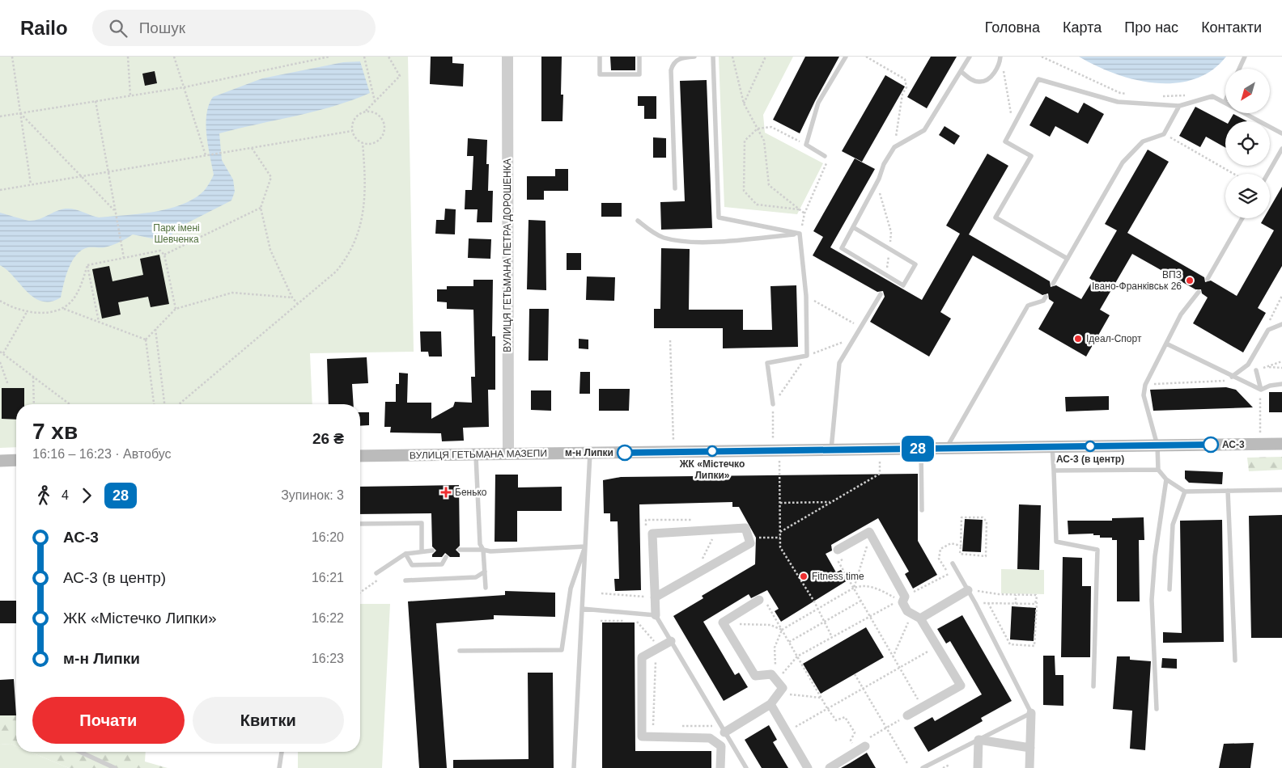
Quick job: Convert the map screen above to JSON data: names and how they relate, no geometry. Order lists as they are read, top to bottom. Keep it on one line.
{"streets":{"main road":["ВУЛИЦЯ ГЕТЬМАНА МАЗЕПИ"],"street":["ВУЛИЦЯ ГЕТЬМАНА ПЕТРА ДОРОШЕНКА"]},"crossings":[["ВУЛИЦЯ ГЕТЬМАНА ПЕТРА ДОРОШЕНКА","ВУЛИЦЯ ГЕТЬМАНА МАЗЕПИ"]],"parks":["Парк імені Шевченка"],"places":{"other":["ВПЗ Івано-Франківськ 26","Ідеал-Спорт","АС-3","АС-3 (в центр)","ЖК «Містечко Липки»","м-н Липки","Fitness time"],"health":["Бенько"]},"lines":["bus line 28"],"north":"bottom left","page":{"header":"Railo","search":"Пошук","nav":["Головна","Карта","Про нас","Контакти"],"on_map":"28","heading":["7 хв","16:16 – 16:23 · Автобус","26 ₴"],"legs":["4","28","Зупинок: 3"],"list":[{"name":"АС-3","value":"16:20"},{"name":"АС-3 (в центр)","value":"16:21"},{"name":"ЖК «Містечко Липки»","value":"16:22"},{"name":"м-н Липки","value":"16:23"}],"buttons":["Почати","Квитки"]}}
